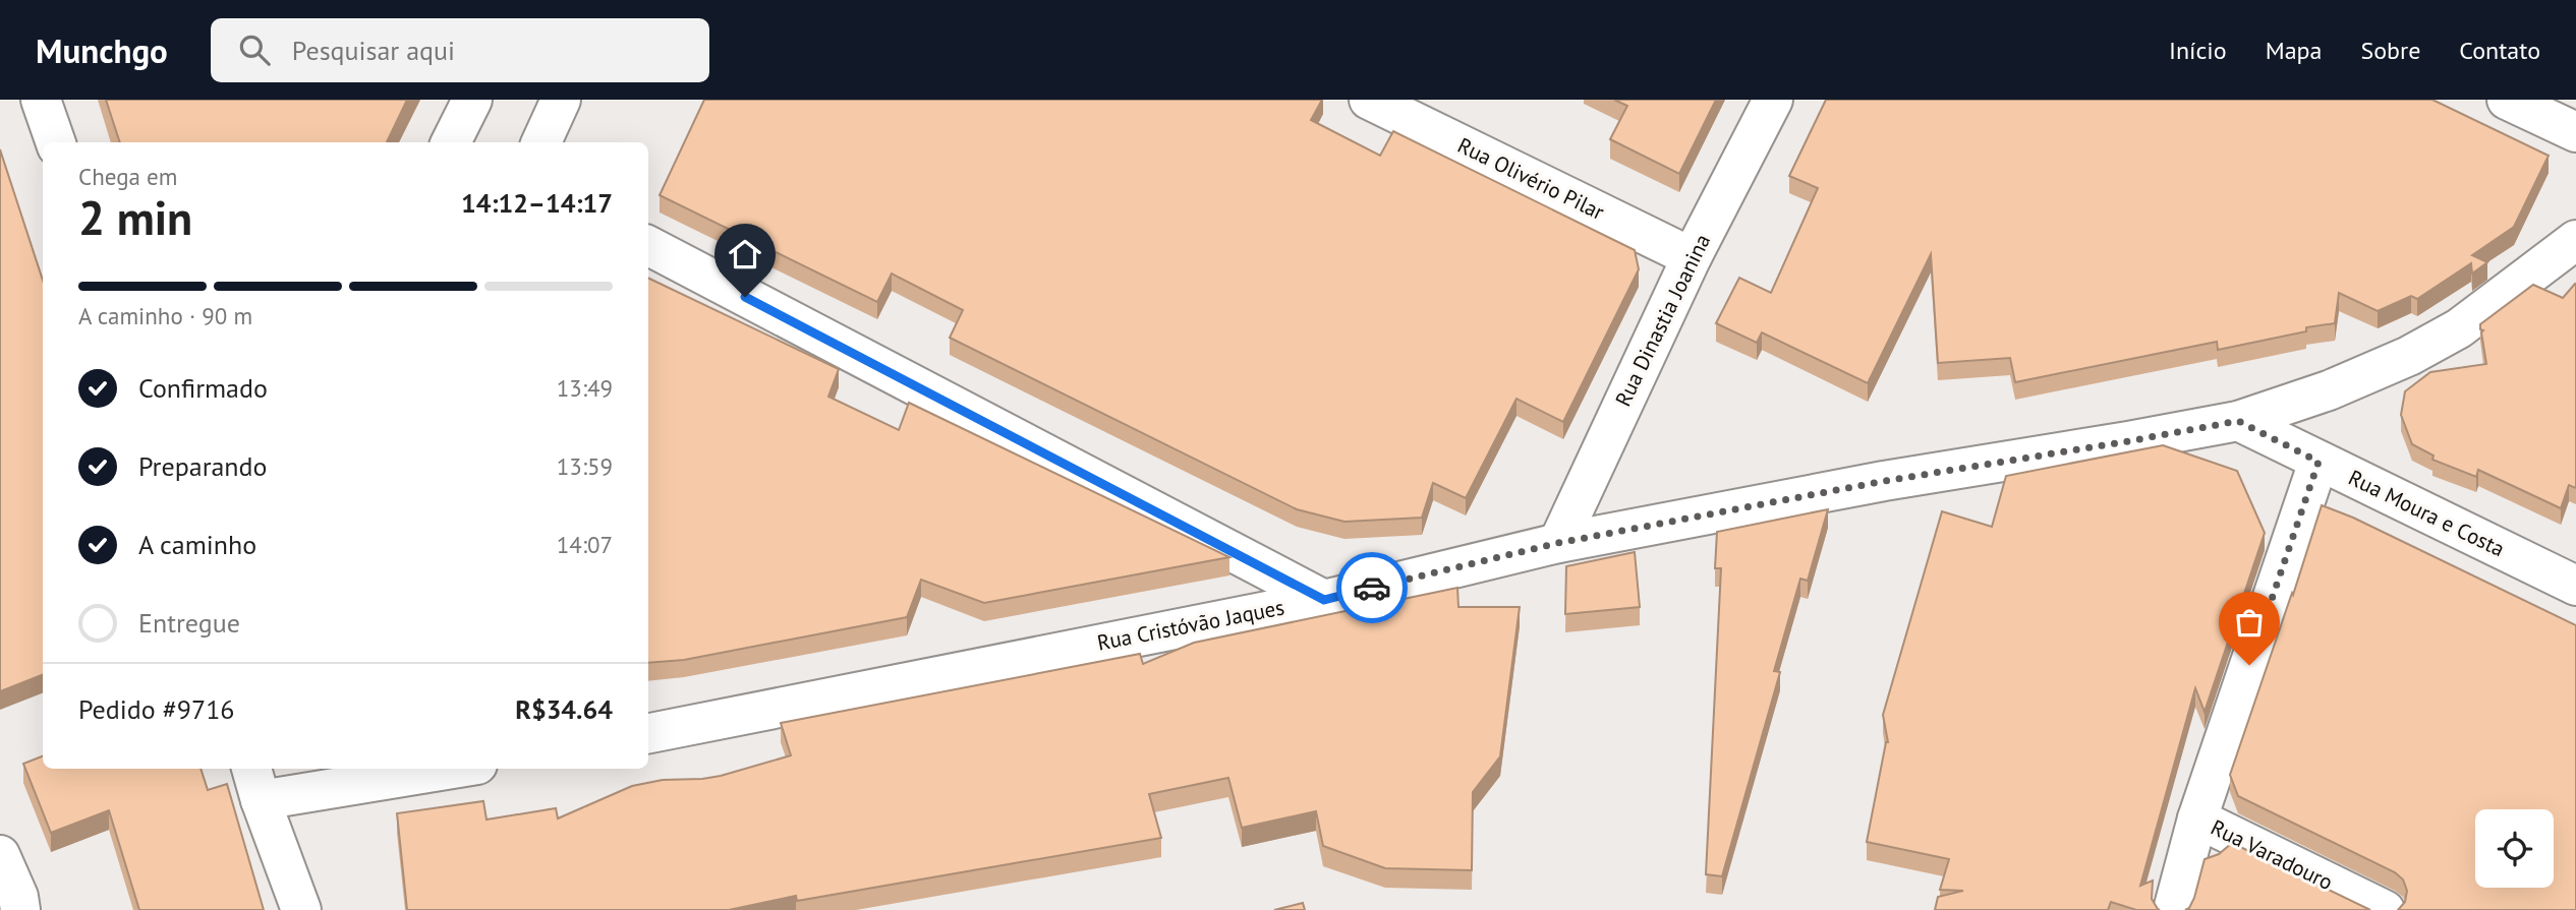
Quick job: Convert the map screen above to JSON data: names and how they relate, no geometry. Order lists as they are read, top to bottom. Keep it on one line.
{"streets":{"street":["Rua Olivério Pilar","Rua Dinastia Joanina","Rua Moura e Costa","Rua Cristóvão Jaques","Rua Varadouro"]},"crossings":[["Rua Olivério Pilar","Rua Dinastia Joanina"],["Rua Dinastia Joanina","Rua Cristóvão Jaques"],["Rua Moura e Costa","Rua Cristóvão Jaques"]],"page":{"header":"Munchgo","search":"Pesquisar aqui","nav":["Início","Mapa","Sobre","Contato"],"heading":["2 min","Chega em","14:12–14:17"],"panel":["Pedido #9716","R$34.64"],"bar":"A caminho · 90 m","list":[["Confirmado","13:49"],["Preparando","13:59"],["A caminho","14:07"],"Entregue"]}}
